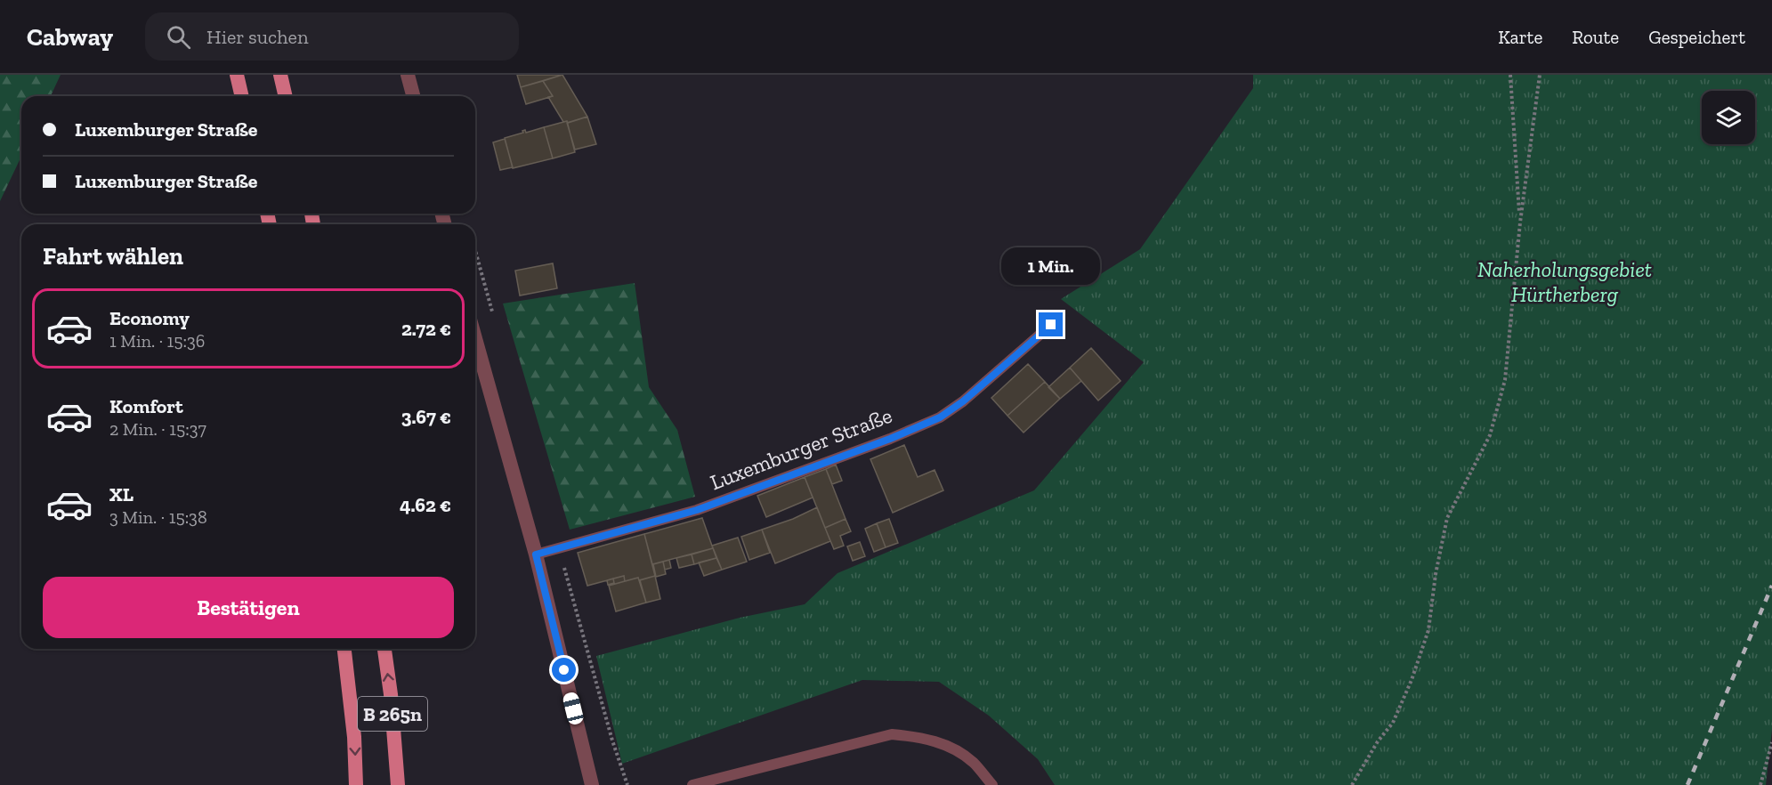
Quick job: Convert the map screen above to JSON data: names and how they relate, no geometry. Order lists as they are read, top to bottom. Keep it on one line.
{"streets":{"main road":["B 265n"],"lane":["Luxemburger Straße"]},"parks":["Naherholungsgebiet Hürtherberg"],"page":{"header":"Cabway","search":"Hier suchen","nav":["Karte","Route","Gespeichert"],"banner":["Luxemburger Straße","Luxemburger Straße"],"heading":"Fahrt wählen","bubble":"1 Min.","list":[{"name":"Economy","note":"1 Min. · 15:36","value":"2.72 €"},{"name":"Komfort","note":"2 Min. · 15:37","value":"3.67 €"},{"name":"XL","note":"3 Min. · 15:38","value":"4.62 €"}],"buttons":"Bestätigen"}}
